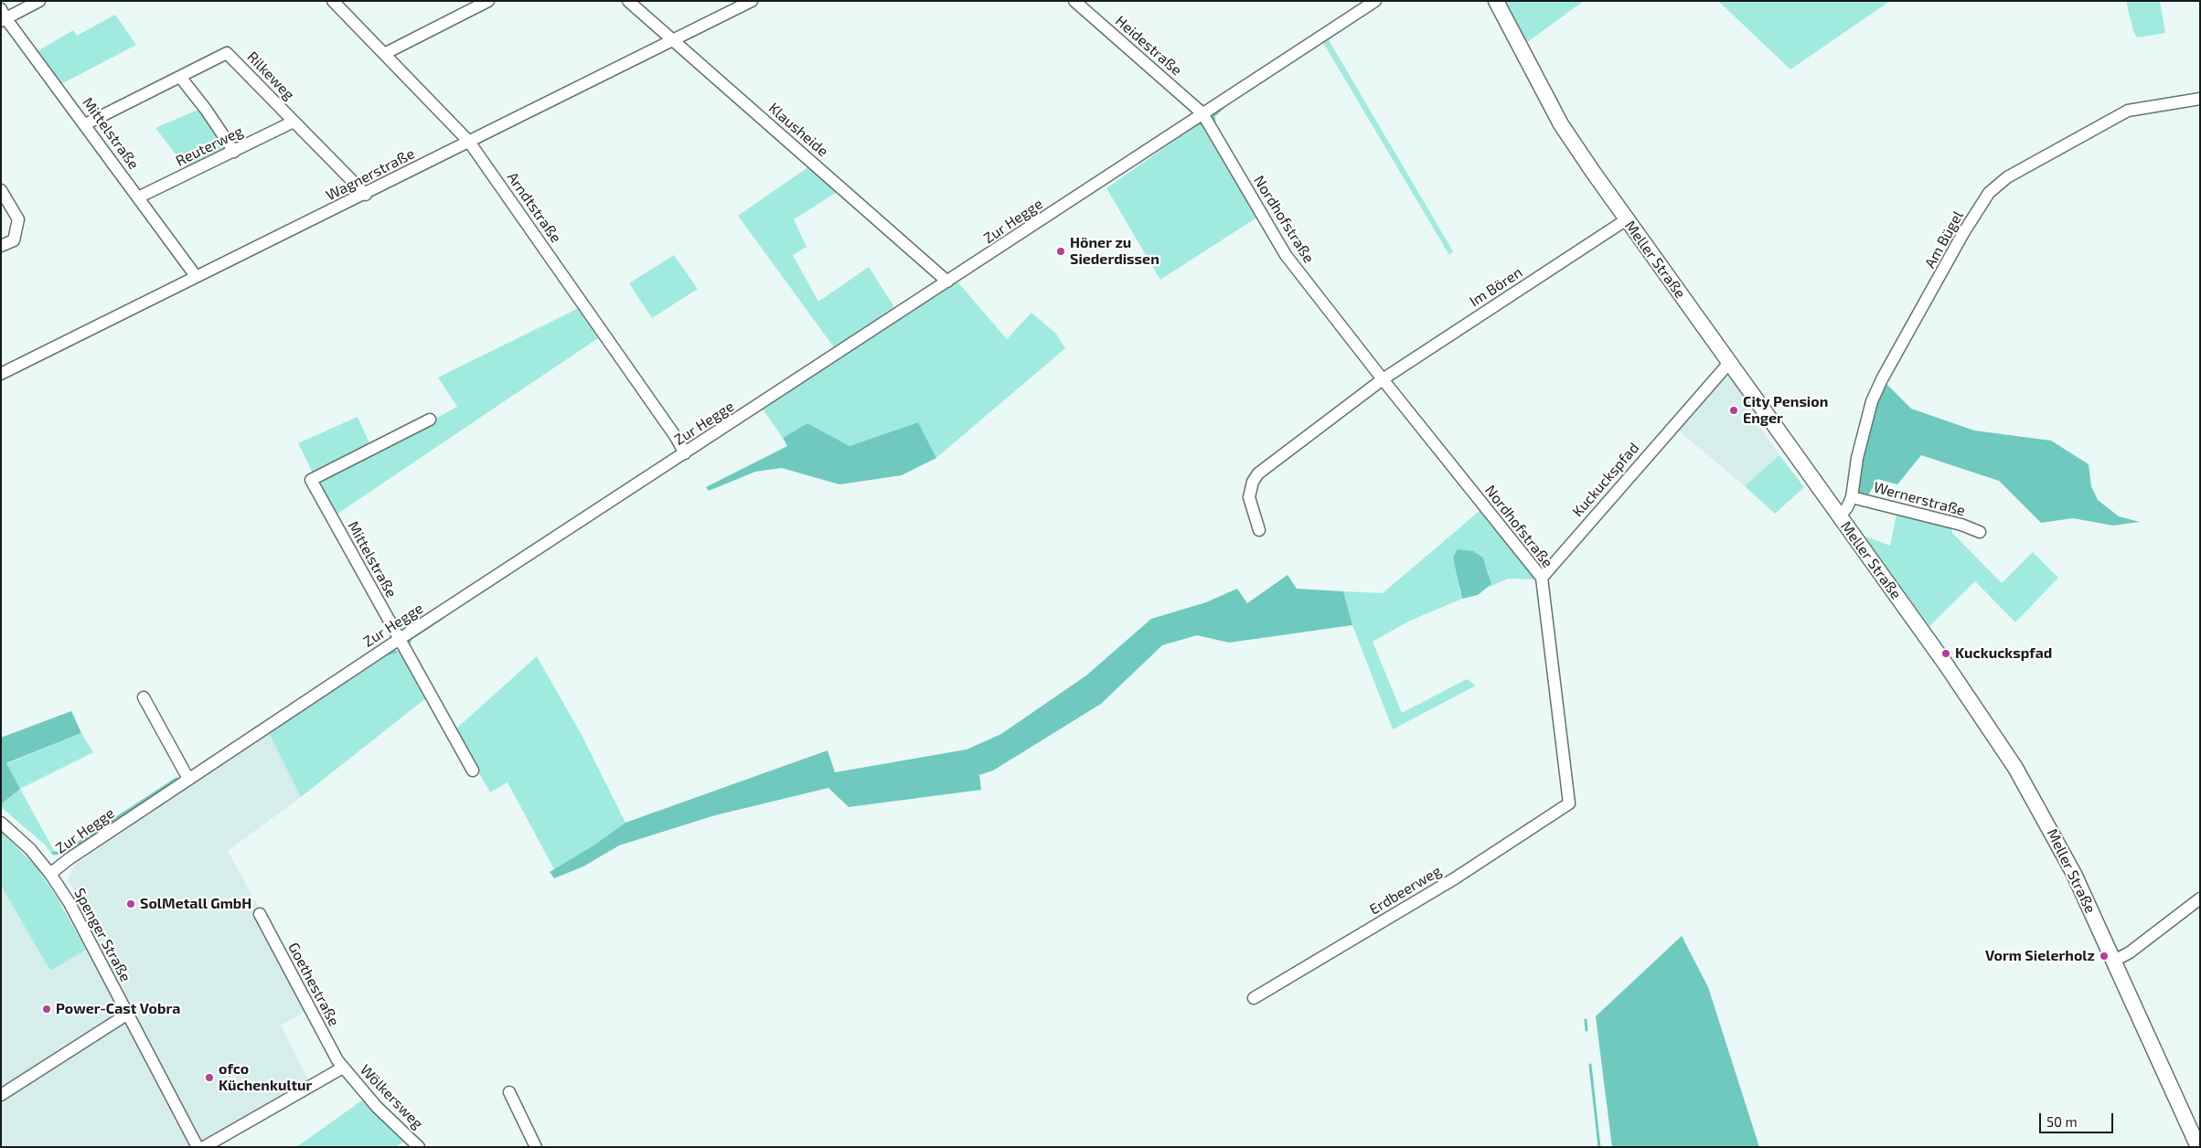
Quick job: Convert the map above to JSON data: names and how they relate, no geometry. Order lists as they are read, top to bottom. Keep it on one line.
{"streets":{"main road":["Meller Straße"],"street":["Heidestraße","Rilkeweg","Klausheide","Mittelstraße","Reuterweg","Wagnerstraße","Arndtstraße","Nordhofstraße","Zur Hegge","Am Bügel","Im Bören","Kuckuckspfad","Wernerstraße","Erdbeerweg","Spenger Straße","Goethestraße","Wölkersweg"]},"crossings":[["Heidestraße","Nordhofstraße"],["Heidestraße","Zur Hegge"],["Rilkeweg","Mittelstraße"],["Rilkeweg","Reuterweg"],["Rilkeweg","Wagnerstraße"],["Klausheide","Wagnerstraße"],["Klausheide","Zur Hegge"],["Mittelstraße","Reuterweg"],["Mittelstraße","Wagnerstraße"],["Mittelstraße","Zur Hegge"],["Wagnerstraße","Arndtstraße"],["Arndtstraße","Zur Hegge"],["Nordhofstraße","Zur Hegge"],["Nordhofstraße","Im Bören"],["Nordhofstraße","Kuckuckspfad"],["Nordhofstraße","Erdbeerweg"],["Zur Hegge","Spenger Straße"],["Am Bügel","Meller Straße"],["Am Bügel","Wernerstraße"],["Meller Straße","Im Bören"],["Meller Straße","Kuckuckspfad"],["Goethestraße","Wölkersweg"]],"places":["Höner zu Siederdissen","City Pension Enger","Kuckuckspfad","SolMetall GmbH","Vorm Sielerholz","Power-Cast Vobra","ofco Küchenkultur"],"scale_bar":"50 m"}
